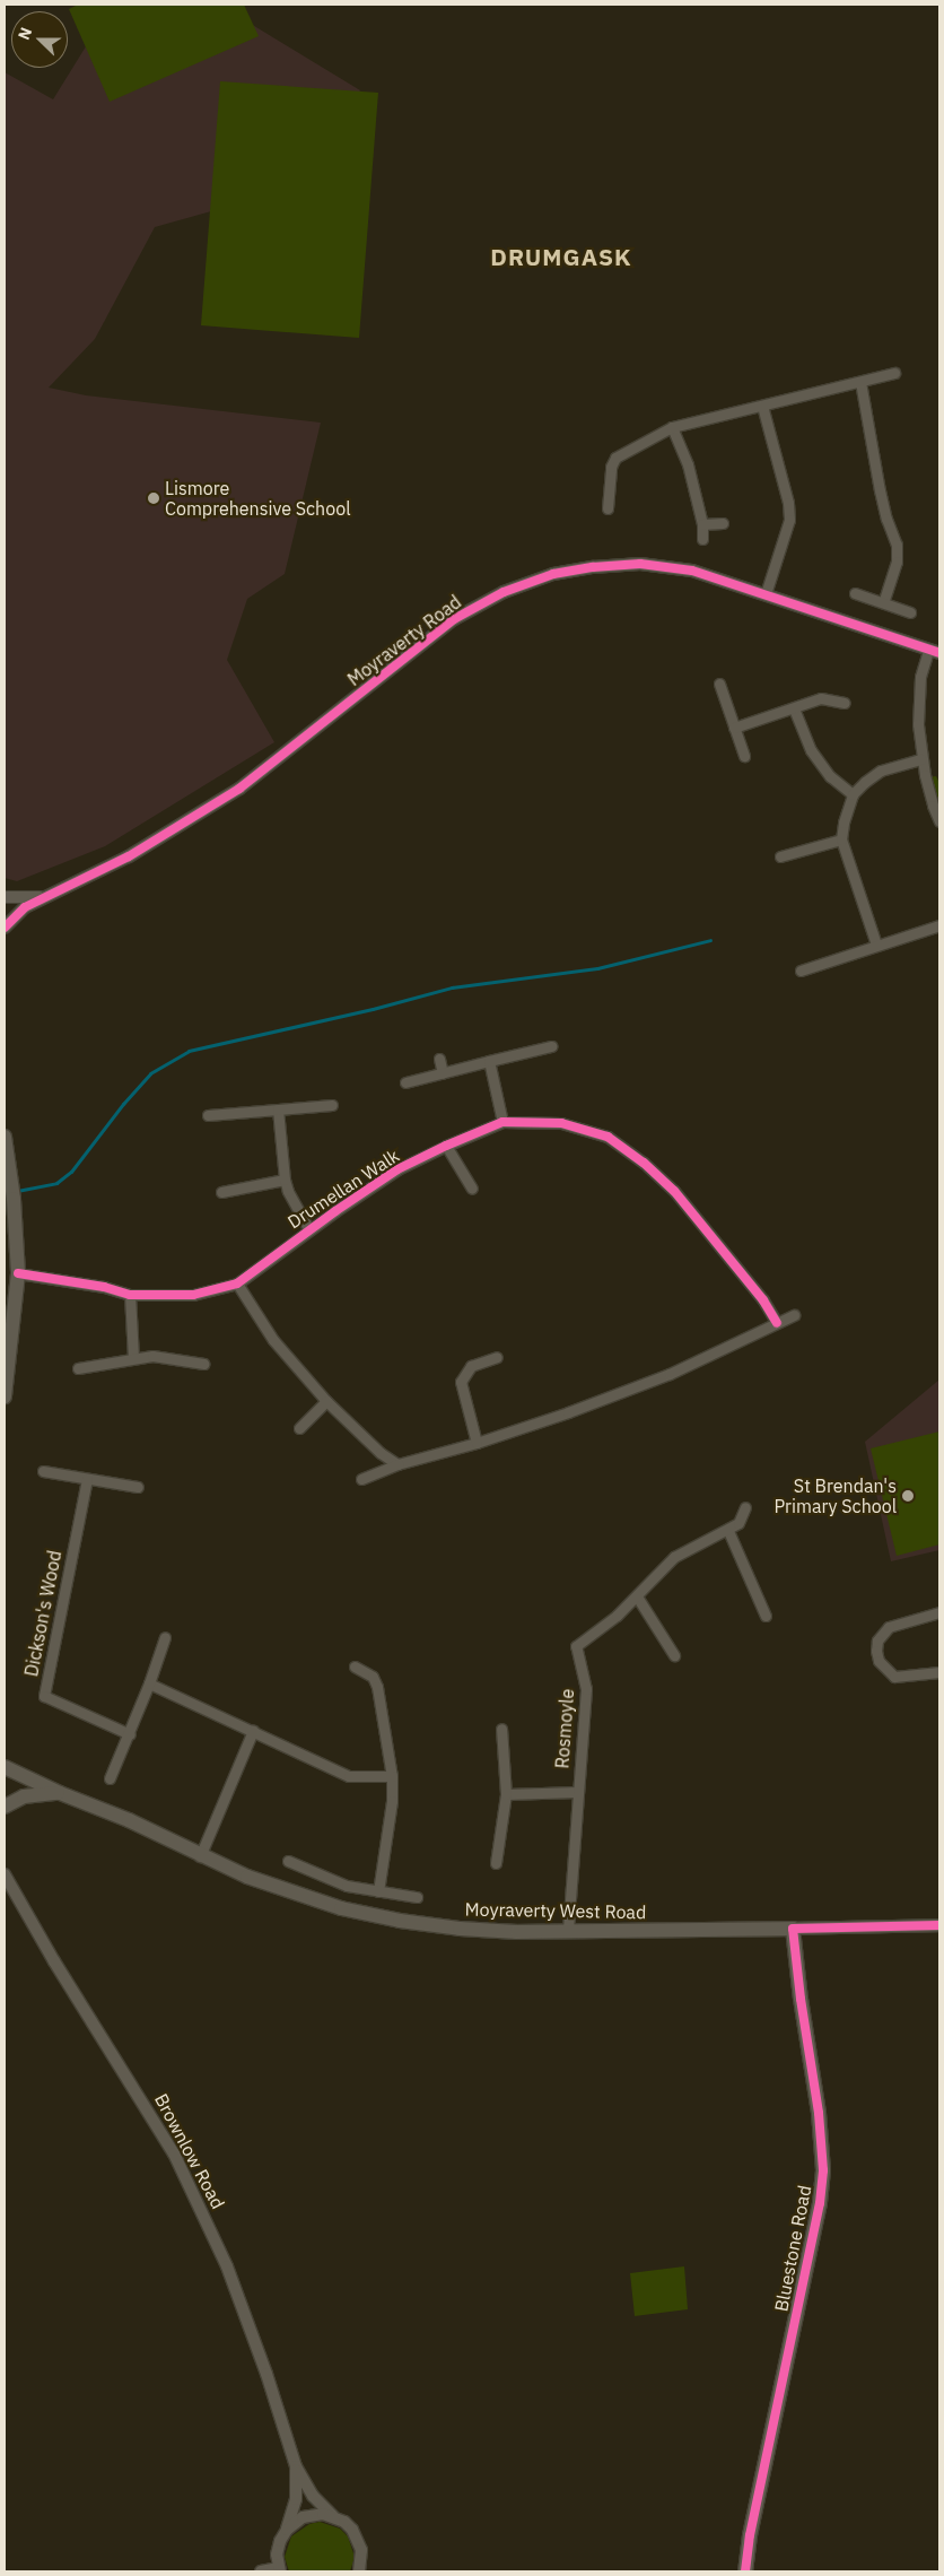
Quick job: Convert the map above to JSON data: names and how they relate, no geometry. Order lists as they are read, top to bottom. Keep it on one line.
{"streets":{"main road":["Moyraverty West Road","Bluestone Road"],"street":["Moyraverty Road","Drumellan Walk","Dickson's Wood","Rosmoyle","Brownlow Road"]},"crossings":[["Rosmoyle","Moyraverty West Road"],["Moyraverty West Road","Bluestone Road"]],"districts":["DRUMGASK"],"places":["Lismore Comprehensive School","St Brendan's Primary School"],"north":"left"}
